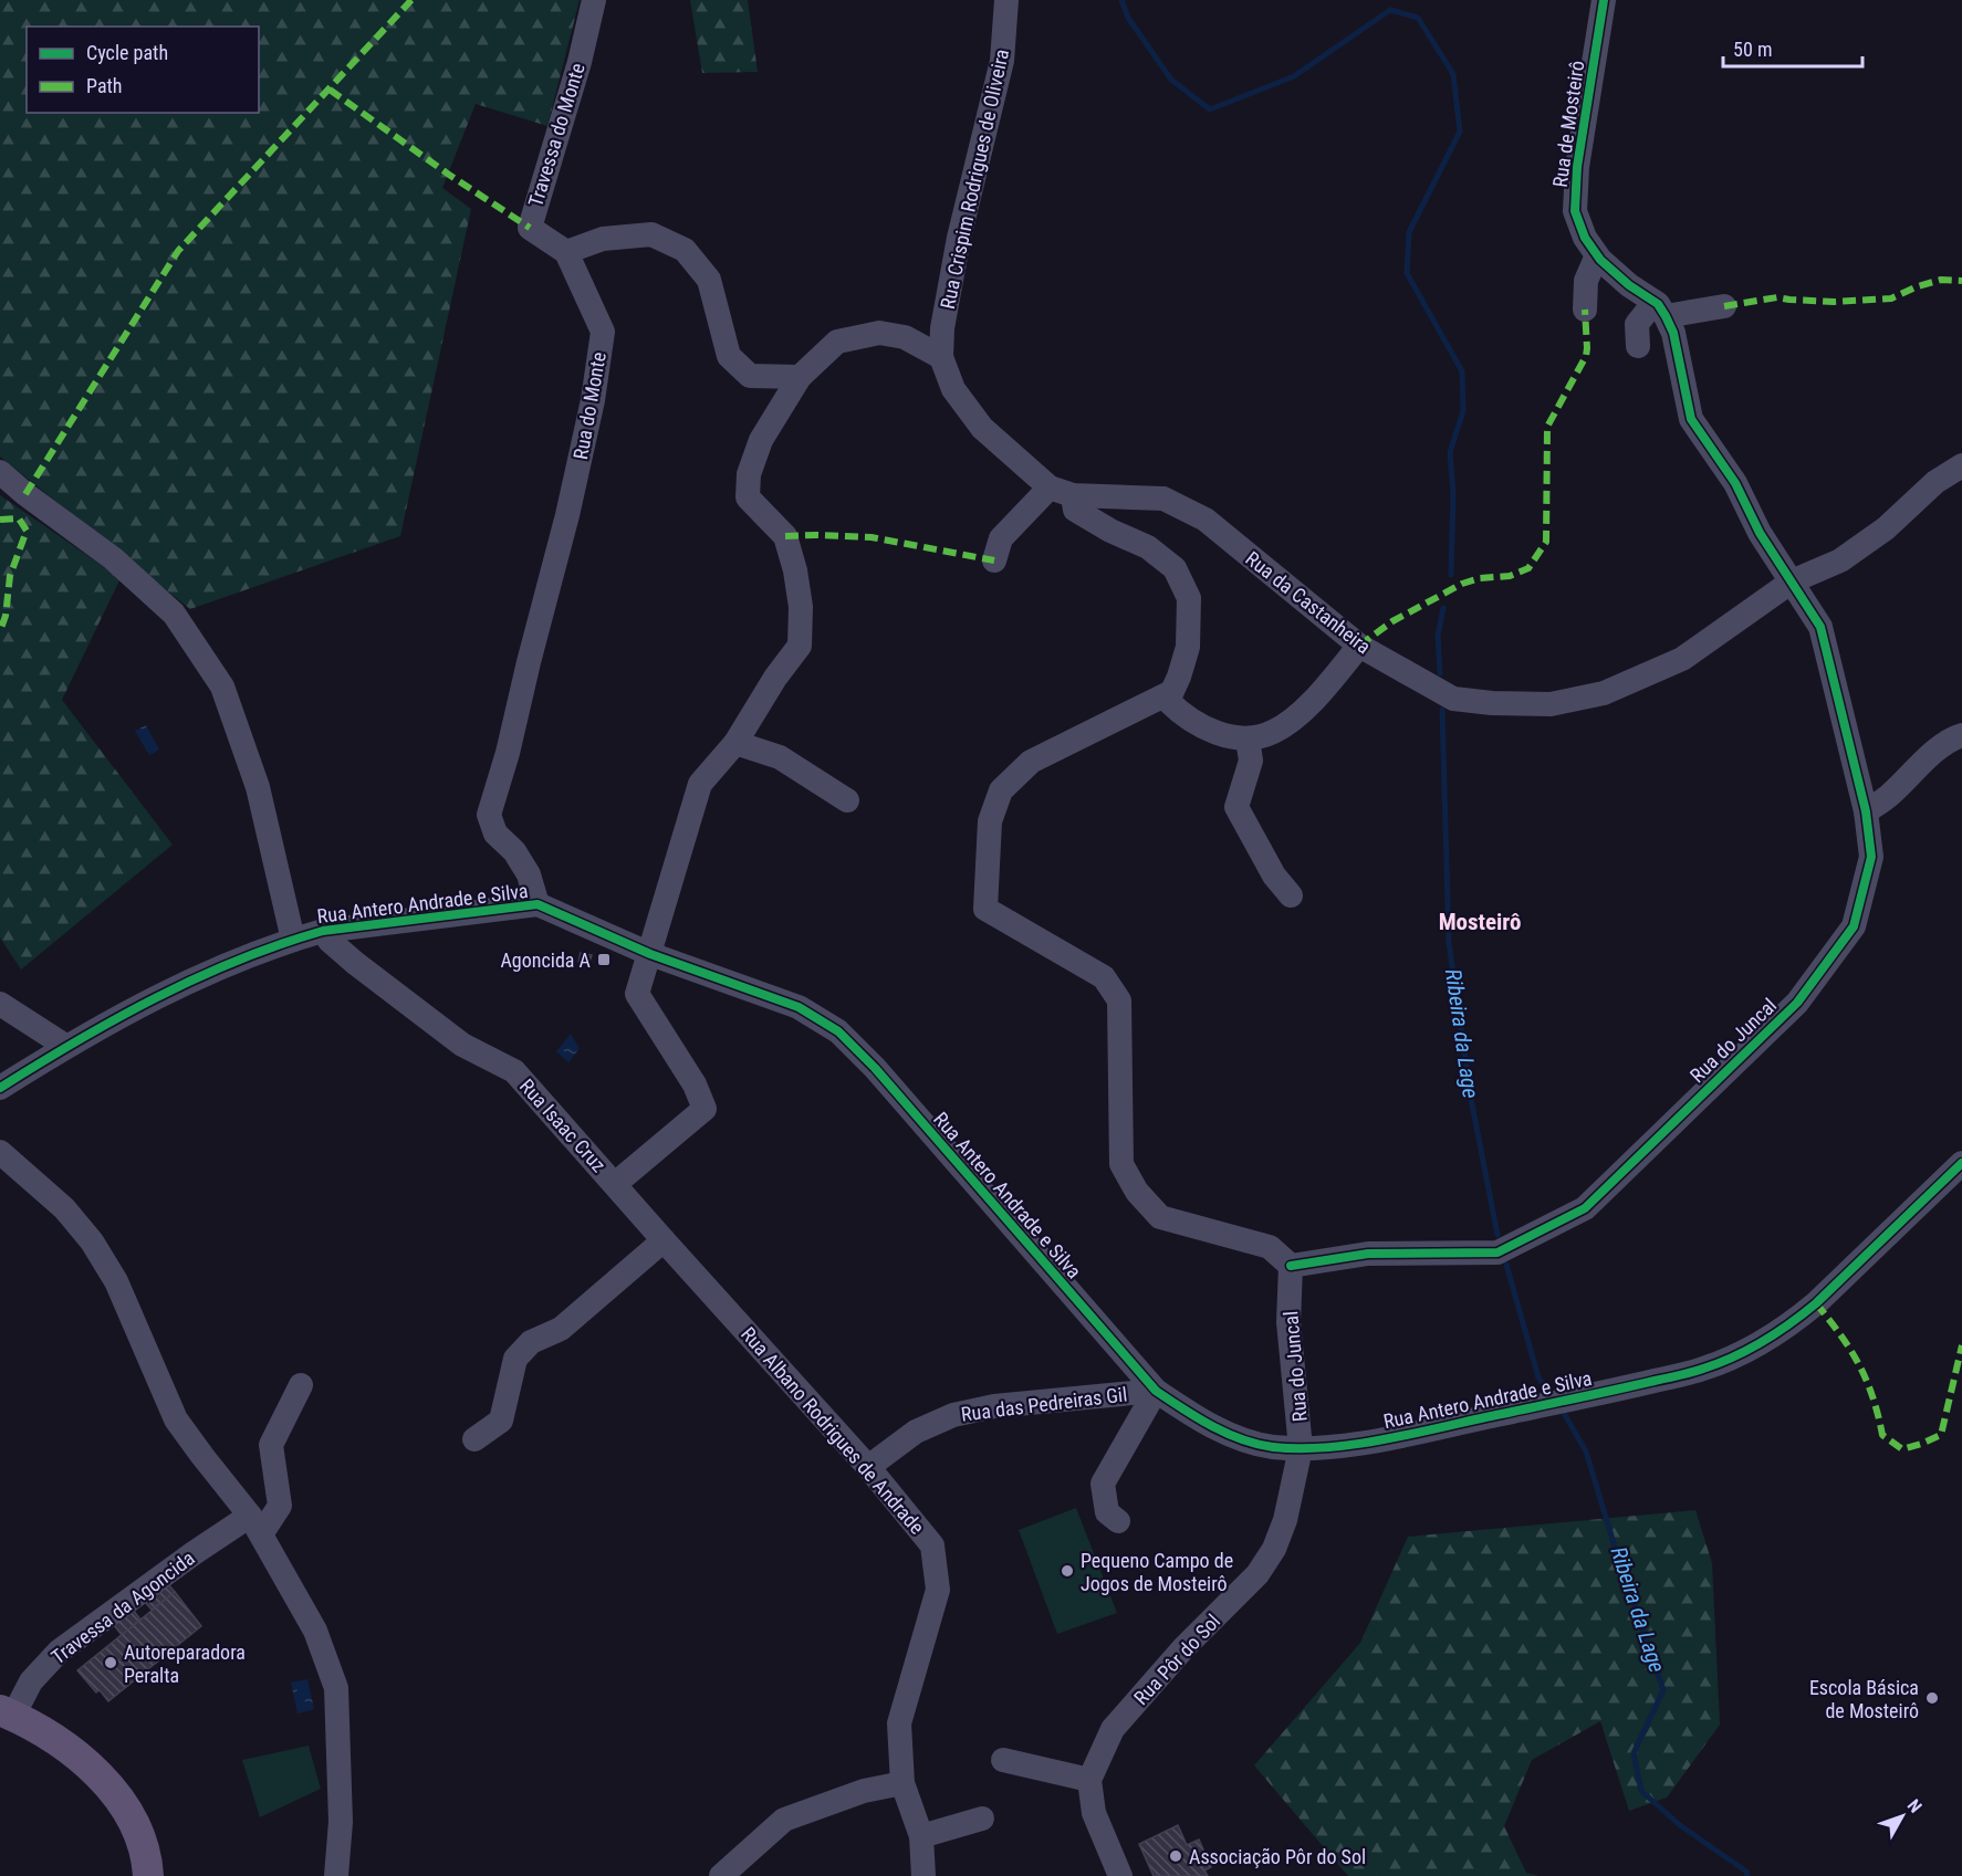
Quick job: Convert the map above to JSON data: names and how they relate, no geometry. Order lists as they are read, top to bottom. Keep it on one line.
{"streets":{"street":["Rua de Mosteirô","Travessa do Monte","Rua Crispim Rodrigues de Oliveira","Rua do Monte","Rua da Castanheira","Rua Antero Andrade e Silva","Rua do Juncal","Rua Isaac Cruz","Rua das Pedreiras Gil","Rua Albano Rodrigues de Andrade","Travessa da Agoncida","Rua Pôr do Sol"]},"crossings":[["Travessa do Monte","Rua do Monte"],["Rua do Monte","Rua Antero Andrade e Silva"],["Rua da Castanheira","Rua do Juncal"],["Rua Antero Andrade e Silva","Rua do Juncal"],["Rua Antero Andrade e Silva","Rua Isaac Cruz"],["Rua Antero Andrade e Silva","Rua das Pedreiras Gil"],["Rua Antero Andrade e Silva","Rua Pôr do Sol"],["Rua do Juncal","Rua Pôr do Sol"],["Rua Isaac Cruz","Rua Albano Rodrigues de Andrade"],["Rua das Pedreiras Gil","Rua Albano Rodrigues de Andrade"]],"districts":["Mosteirô"],"water":["Ribeira da Lage"],"places":{"transit":["Agoncida A"],"other":["Pequeno Campo de Jogos de Mosteirô","Autoreparadora Peralta","Escola Básica de Mosteirô","Associação Pôr do Sol"]},"legend":["Cycle path","Path"],"scale_bar":"50 m","north":"top right"}
